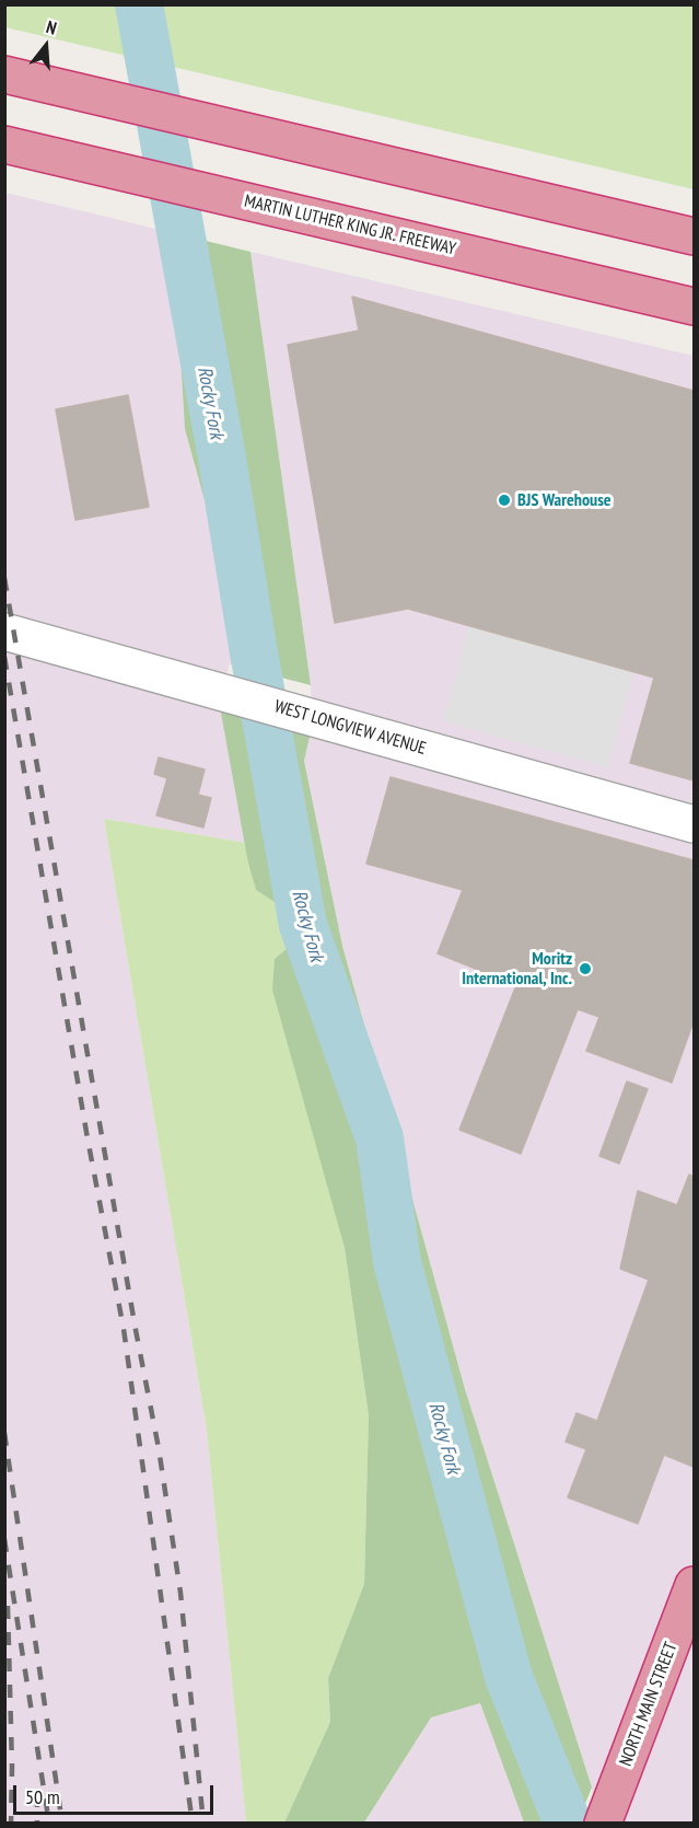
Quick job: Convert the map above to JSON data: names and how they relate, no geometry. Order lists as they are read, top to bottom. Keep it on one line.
{"streets":{"highway":["MARTIN LUTHER KING JR. FREEWAY","NORTH MAIN STREET"],"street":["WEST LONGVIEW AVENUE"]},"water":["Rocky Fork"],"places":["BJS Warehouse","Moritz International, Inc."],"scale_bar":"50 m","north":"top"}
